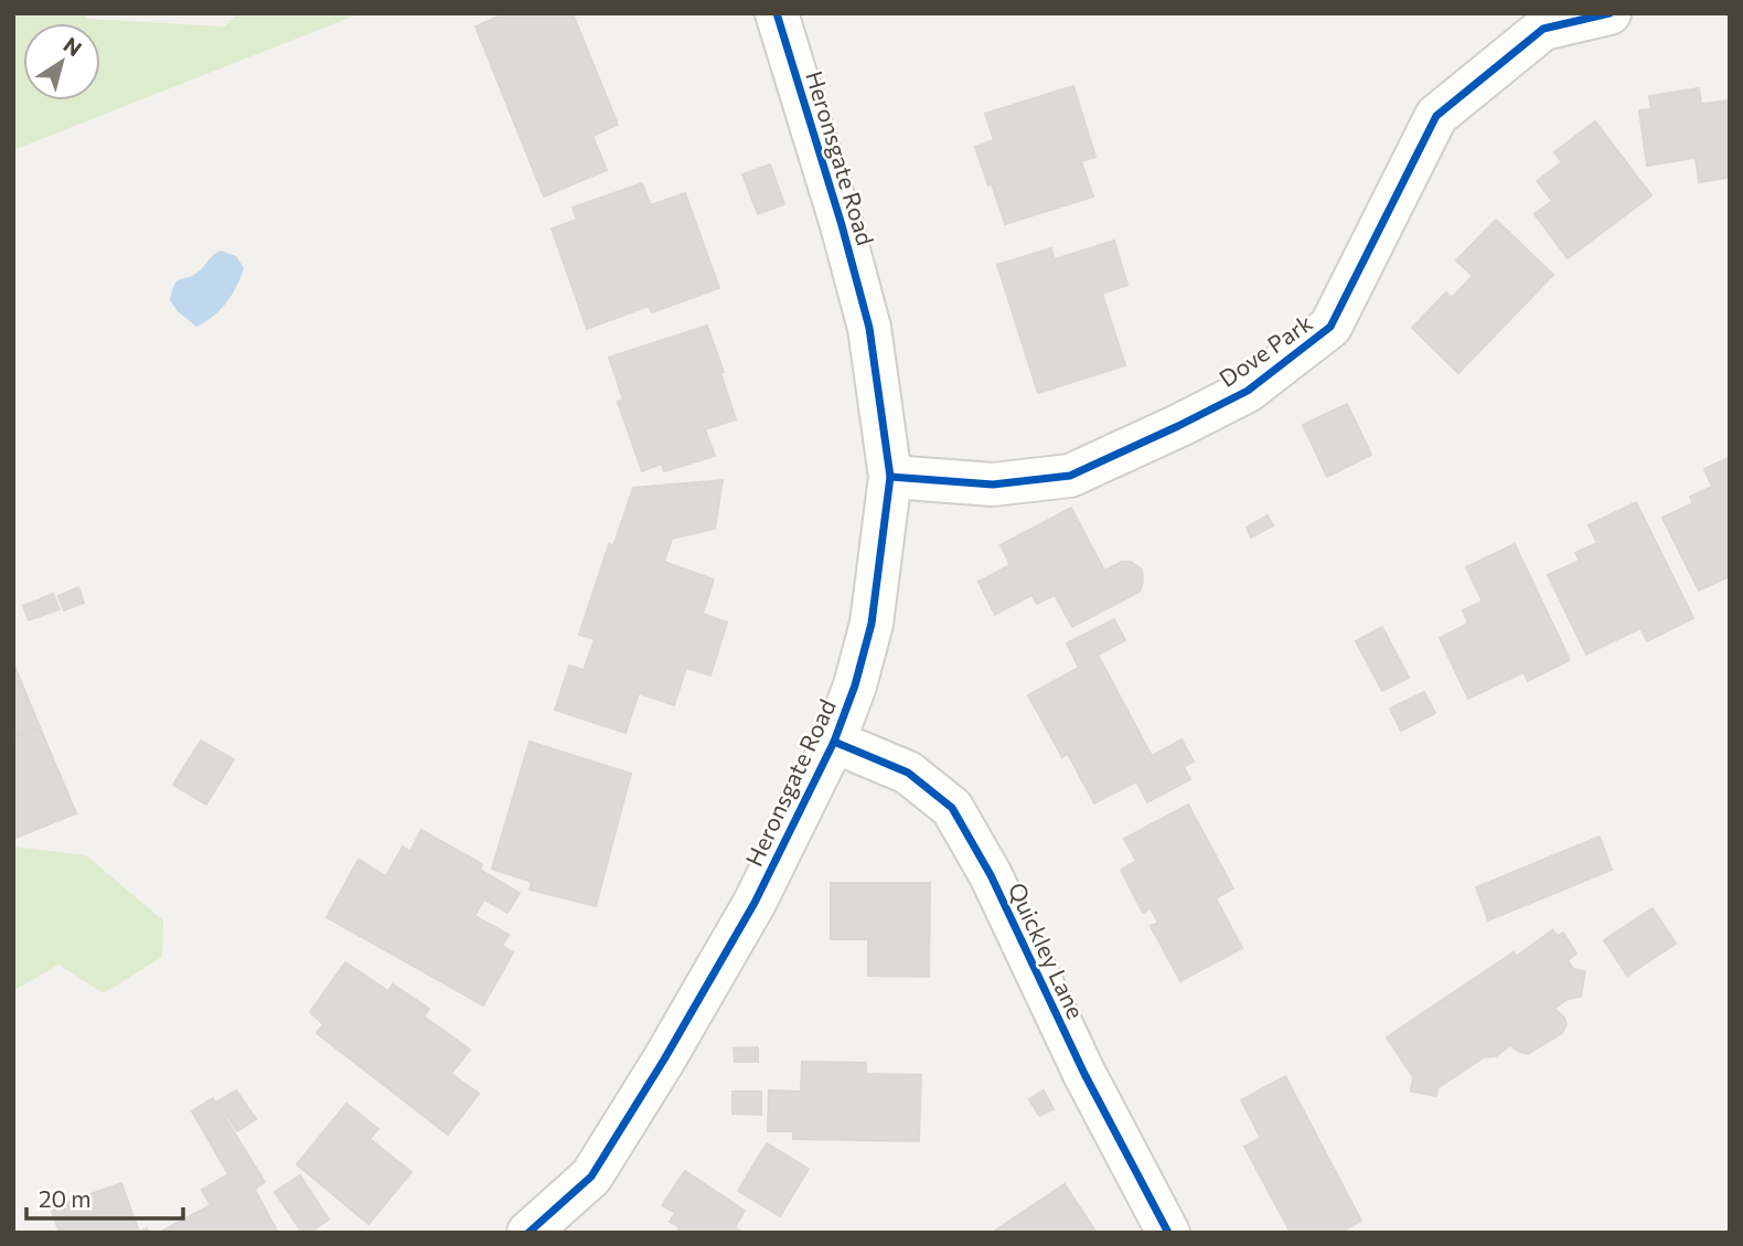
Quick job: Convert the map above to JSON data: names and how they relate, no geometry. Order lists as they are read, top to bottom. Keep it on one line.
{"streets":{"street":["Heronsgate Road","Dove Park","Quickley Lane"]},"crossings":[["Heronsgate Road","Dove Park"],["Heronsgate Road","Quickley Lane"]],"scale_bar":"20 m","north":"top right"}
